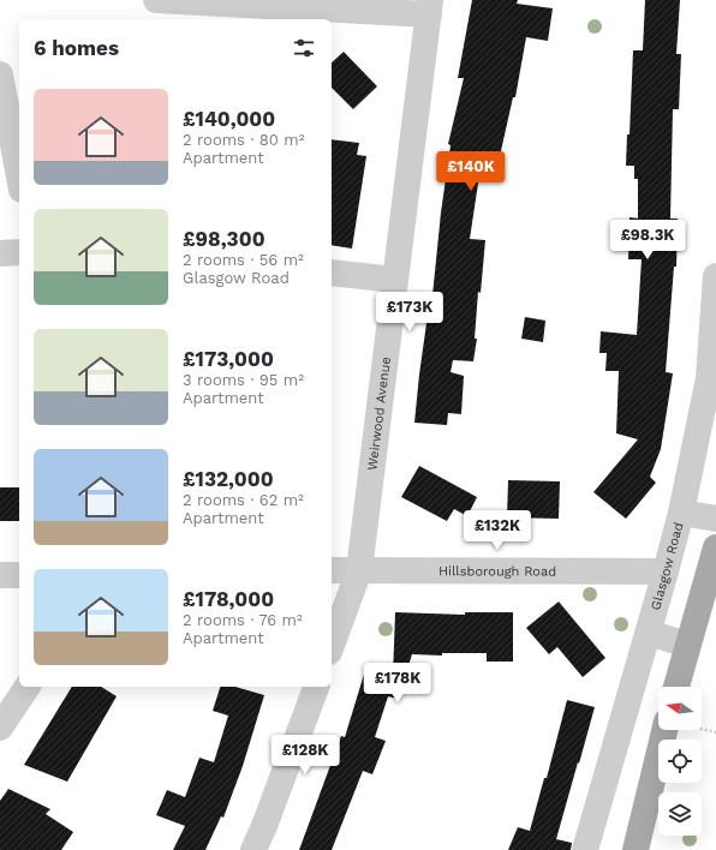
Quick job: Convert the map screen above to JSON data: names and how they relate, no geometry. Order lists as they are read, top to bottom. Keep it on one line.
{"streets":{"street":["Weirwood Avenue","Glasgow Road","Hillsborough Road"]},"crossings":[["Weirwood Avenue","Hillsborough Road"],["Glasgow Road","Hillsborough Road"]],"north":"left","page":{"heading":"6 homes","list":[{"name":"£140,000","note":"2 rooms · 80 m² · Apartment"},{"name":"£98,300","note":"2 rooms · 56 m² · Glasgow Road"},{"name":"£173,000","note":"3 rooms · 95 m² · Apartment"},{"name":"£132,000","note":"2 rooms · 62 m² · Apartment"},{"name":"£178,000","note":"2 rooms · 76 m² · Apartment"}],"price":["£140K","£98.3K","£173K","£132K","£178K","£128K"]}}
